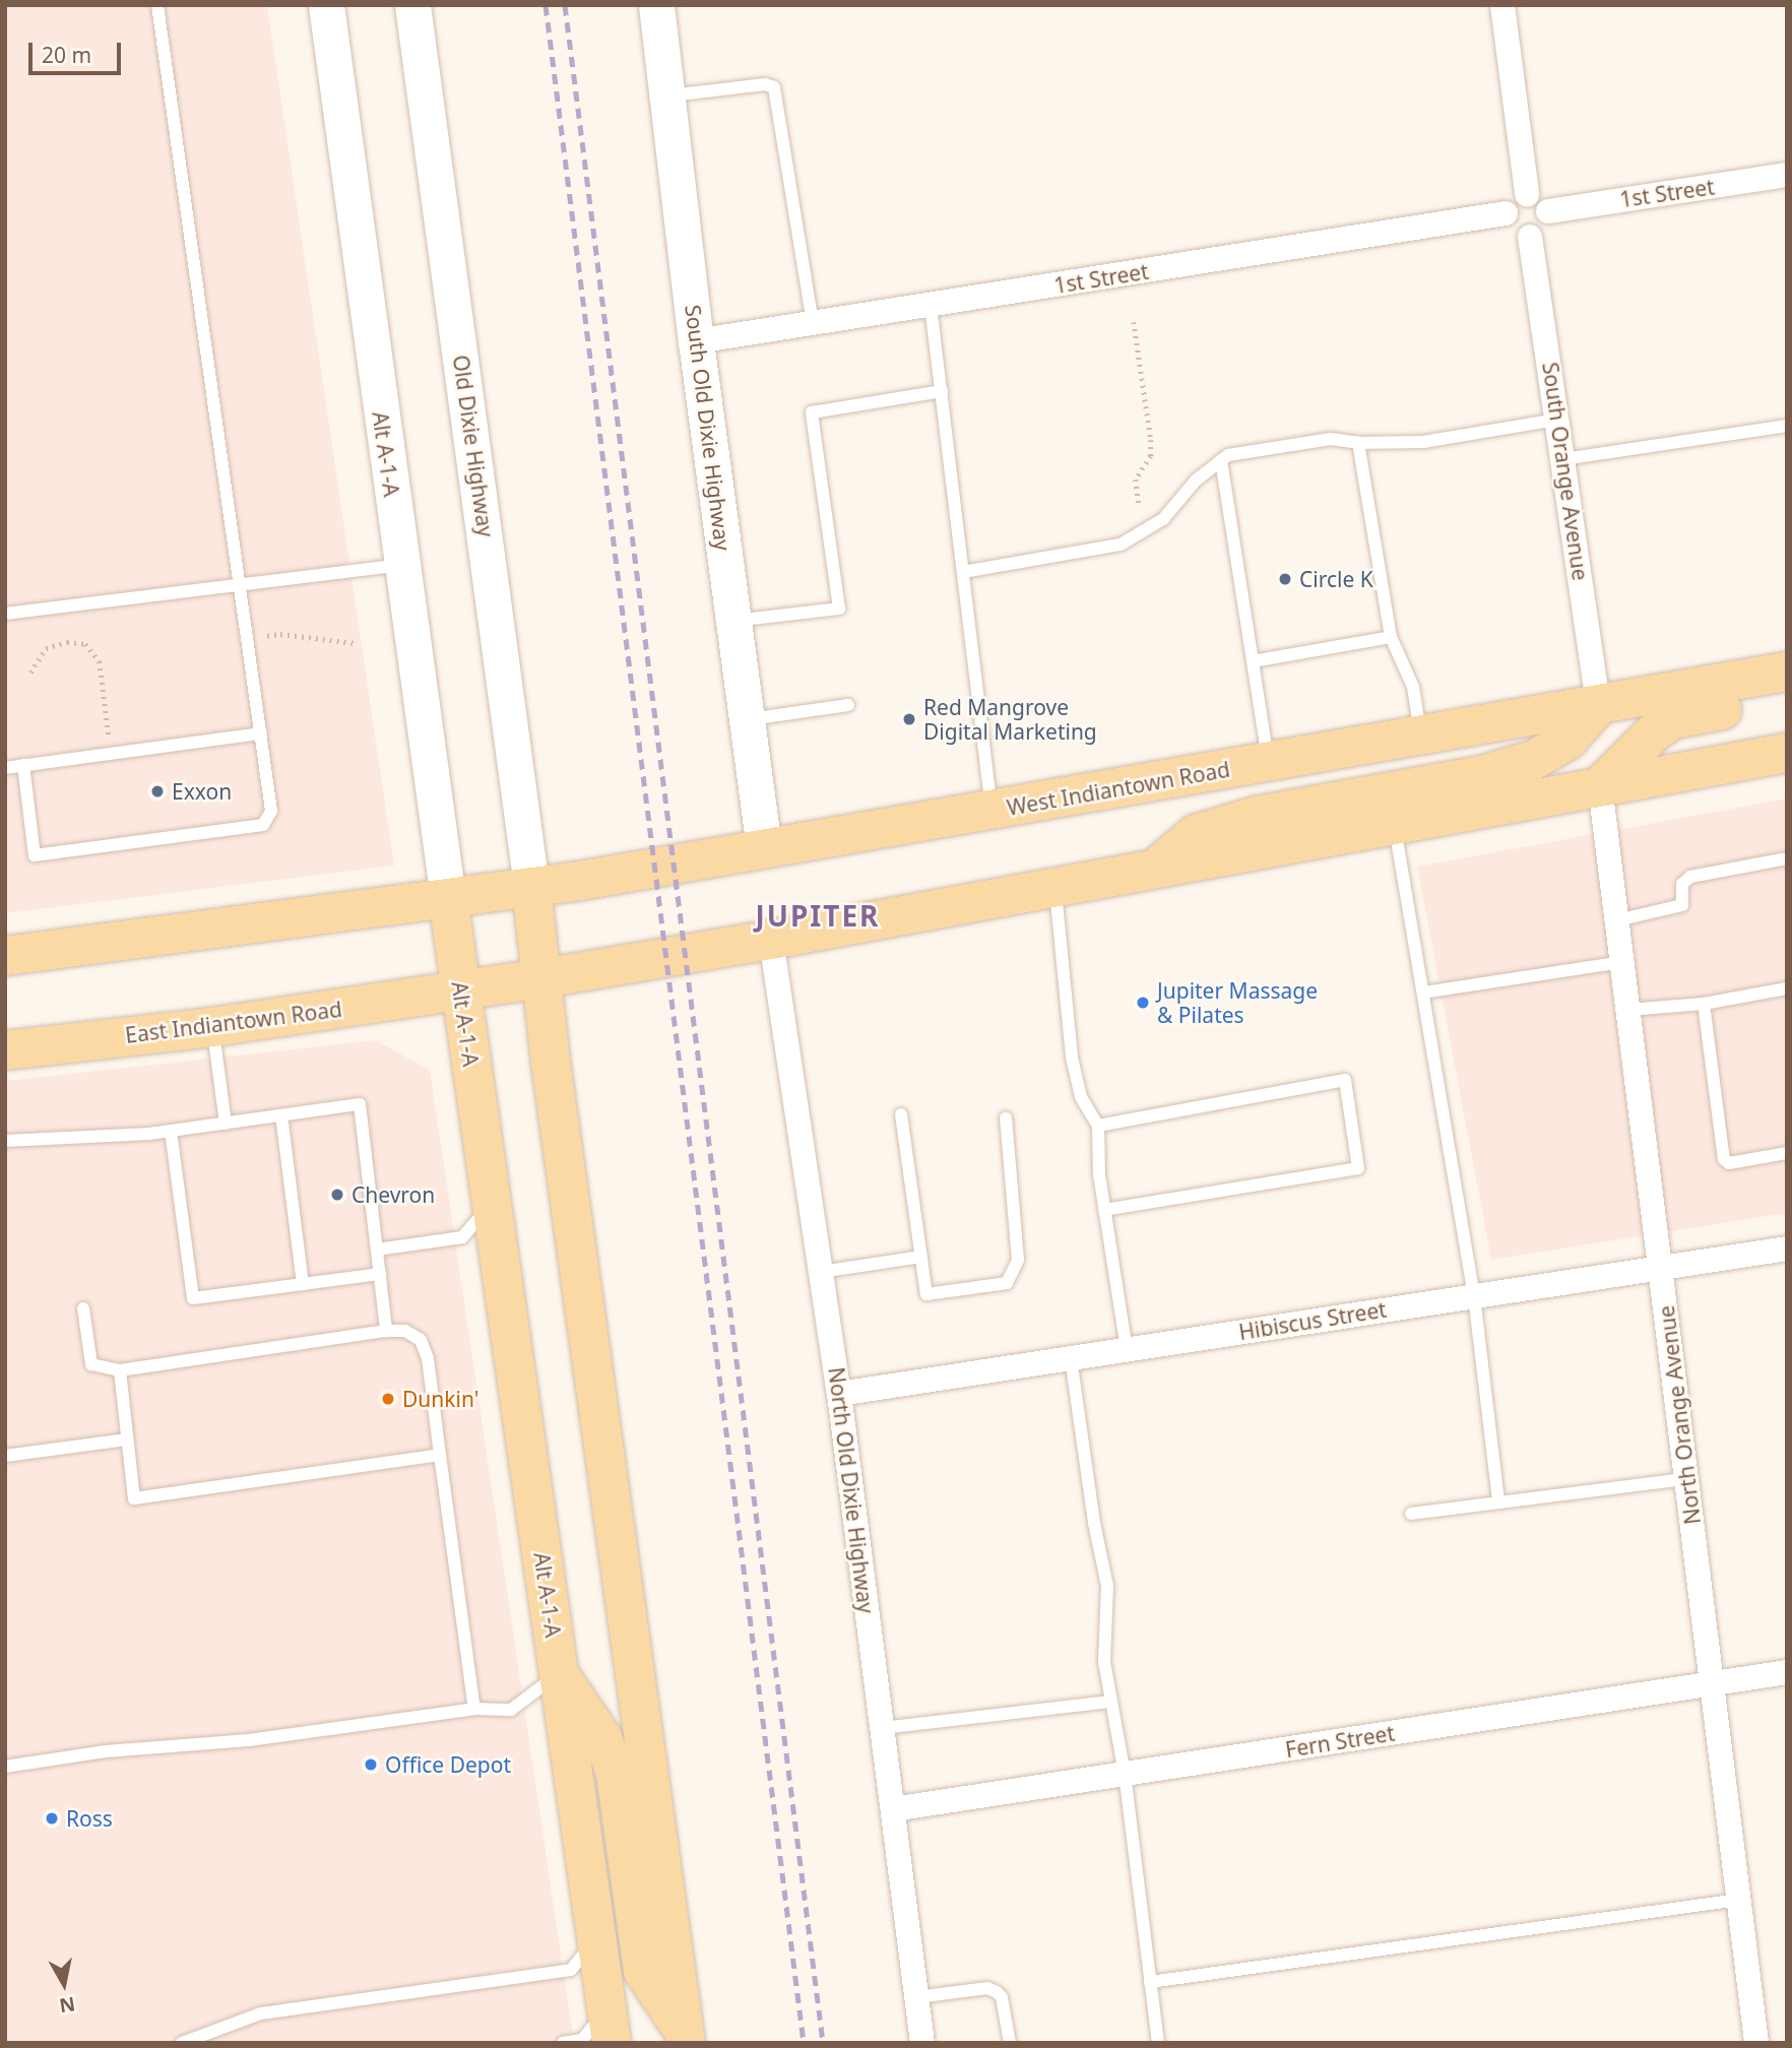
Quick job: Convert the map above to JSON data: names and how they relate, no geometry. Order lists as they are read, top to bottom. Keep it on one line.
{"streets":{"main road":["South Old Dixie Highway","Old Dixie Highway","Alt A-1-A","West Indiantown Road","East Indiantown Road"],"street":["1st Street","South Orange Avenue","Hibiscus Street","North Orange Avenue","North Old Dixie Highway","Fern Street"]},"crossings":[["1st Street","South Old Dixie Highway"],["1st Street","South Orange Avenue"],["South Old Dixie Highway","West Indiantown Road"],["Old Dixie Highway","West Indiantown Road"],["Alt A-1-A","West Indiantown Road"],["Alt A-1-A","East Indiantown Road"],["South Orange Avenue","West Indiantown Road"],["Hibiscus Street","North Orange Avenue"],["Hibiscus Street","North Old Dixie Highway"],["North Orange Avenue","Fern Street"],["North Old Dixie Highway","Fern Street"]],"districts":["JUPITER"],"places":["Circle K","Red Mangrove Digital Marketing","Exxon","Jupiter Massage & Pilates","Chevron","Dunkin'","Office Depot","Ross"],"scale_bar":"20 m","north":"bottom"}
